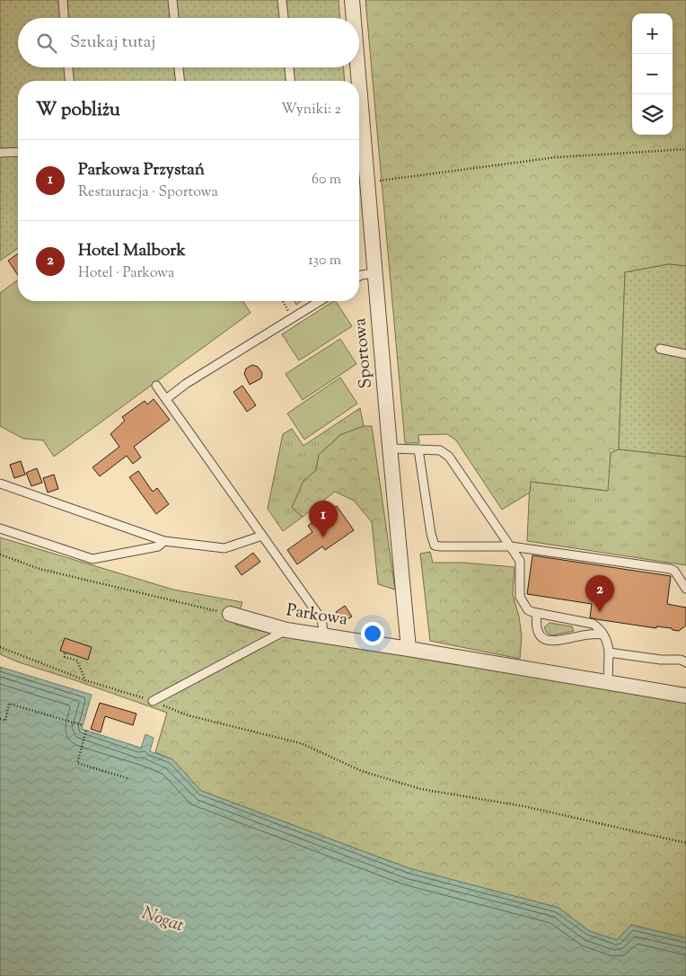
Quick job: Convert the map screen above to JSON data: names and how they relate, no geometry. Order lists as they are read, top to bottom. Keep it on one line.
{"streets":{"street":["Sportowa","Parkowa"]},"crossings":[["Sportowa","Parkowa"]],"water":["Nogat"],"page":{"map_buttons":["+","−"],"search":"Szukaj tutaj","heading":["W pobliżu","Wyniki: 2"],"list":[{"mark":"1","name":"Parkowa Przystań","note":"Restauracja · Sportowa","value":"60 m"},{"mark":"2","name":"Hotel Malbork","note":"Hotel · Parkowa","value":"130 m"}],"pins":["1","2"]}}
